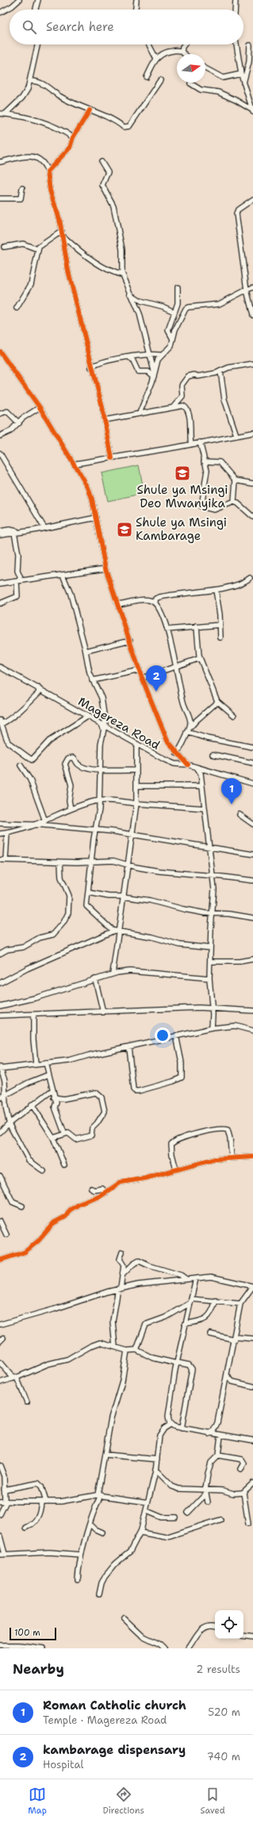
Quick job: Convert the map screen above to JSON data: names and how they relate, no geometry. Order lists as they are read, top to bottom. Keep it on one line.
{"streets":{"street":["Magereza Road"]},"places":{"school or university":["Shule ya Msingi Deo Mwanyika","Shule ya Msingi Kambarage"]},"scale_bar":"100 m","north":"right","page":{"search":"Search here","pins":["2","1"],"scale":"100 m","heading":["Nearby","2 results"],"list":[{"mark":"1","name":"Roman Catholic church","note":"Temple · Magereza Road","value":"520 m"},{"mark":"2","name":"kambarage dispensary","note":"Hospital","value":"740 m"}],"nav":["Map","Directions","Saved"]}}
